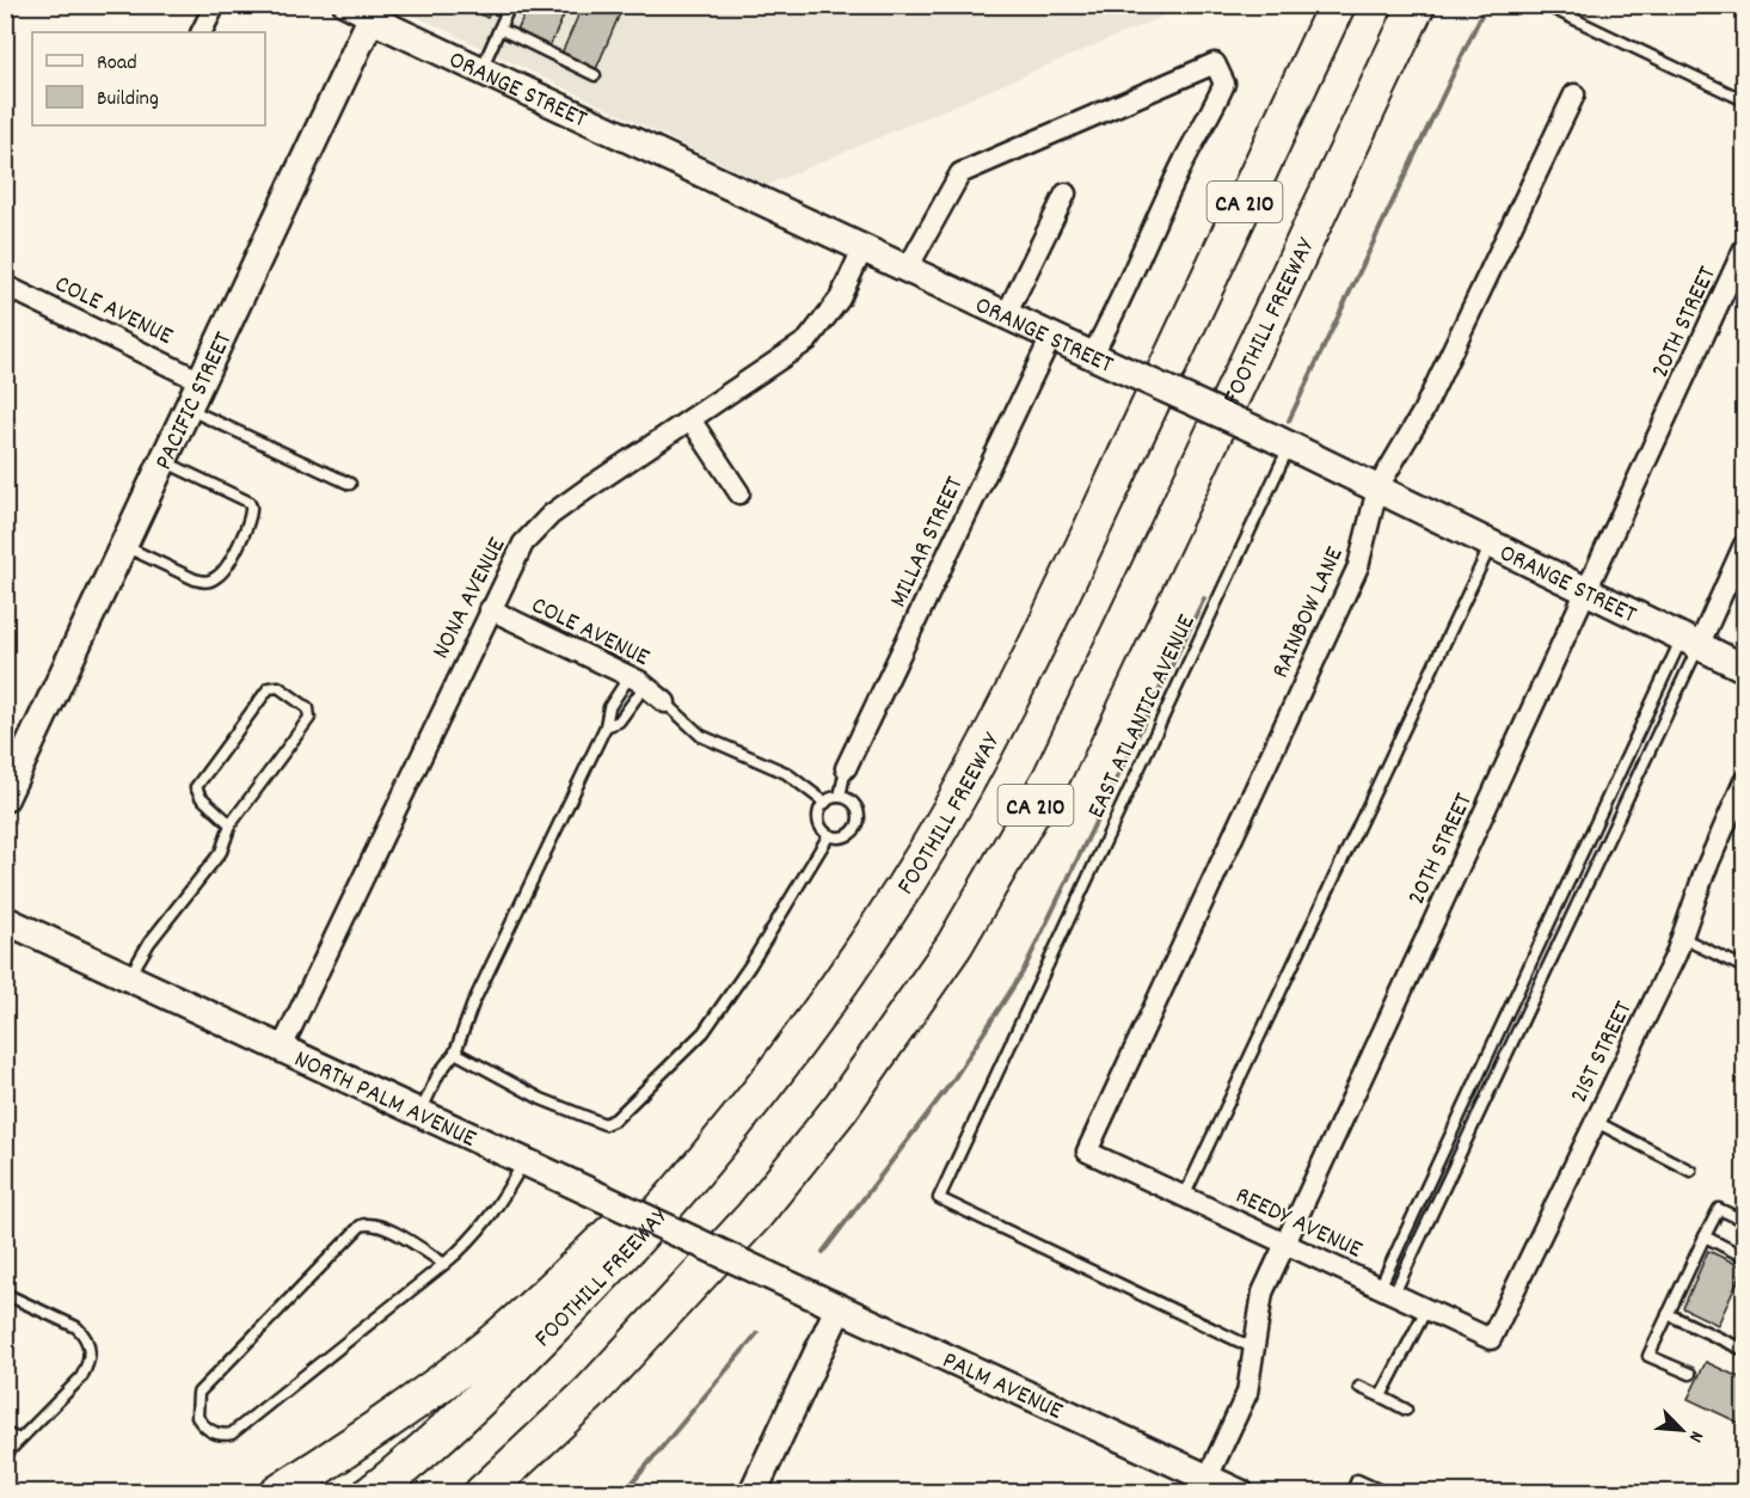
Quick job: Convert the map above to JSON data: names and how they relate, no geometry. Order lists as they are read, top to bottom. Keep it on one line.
{"streets":{"highway":["CA 210","FOOTHILL FREEWAY"],"street":["ORANGE STREET","COLE AVENUE","20TH STREET","PACIFIC STREET","MILLAR STREET","NONA AVENUE","RAINBOW LANE","21ST STREET","NORTH PALM AVENUE","REEDY AVENUE","PALM AVENUE"],"lane":["EAST ATLANTIC AVENUE"]},"crossings":[["ORANGE STREET","20TH STREET"],["ORANGE STREET","PACIFIC STREET"],["ORANGE STREET","MILLAR STREET"],["ORANGE STREET","NONA AVENUE"],["ORANGE STREET","RAINBOW LANE"],["ORANGE STREET","EAST ATLANTIC AVENUE"],["COLE AVENUE","PACIFIC STREET"],["COLE AVENUE","NONA AVENUE"],["20TH STREET","EAST ATLANTIC AVENUE"],["20TH STREET","REEDY AVENUE"],["20TH STREET","PALM AVENUE"],["NONA AVENUE","NORTH PALM AVENUE"],["RAINBOW LANE","REEDY AVENUE"],["21ST STREET","REEDY AVENUE"],["NORTH PALM AVENUE","PALM AVENUE"]],"legend":["Road","Building"],"north":"bottom right"}
